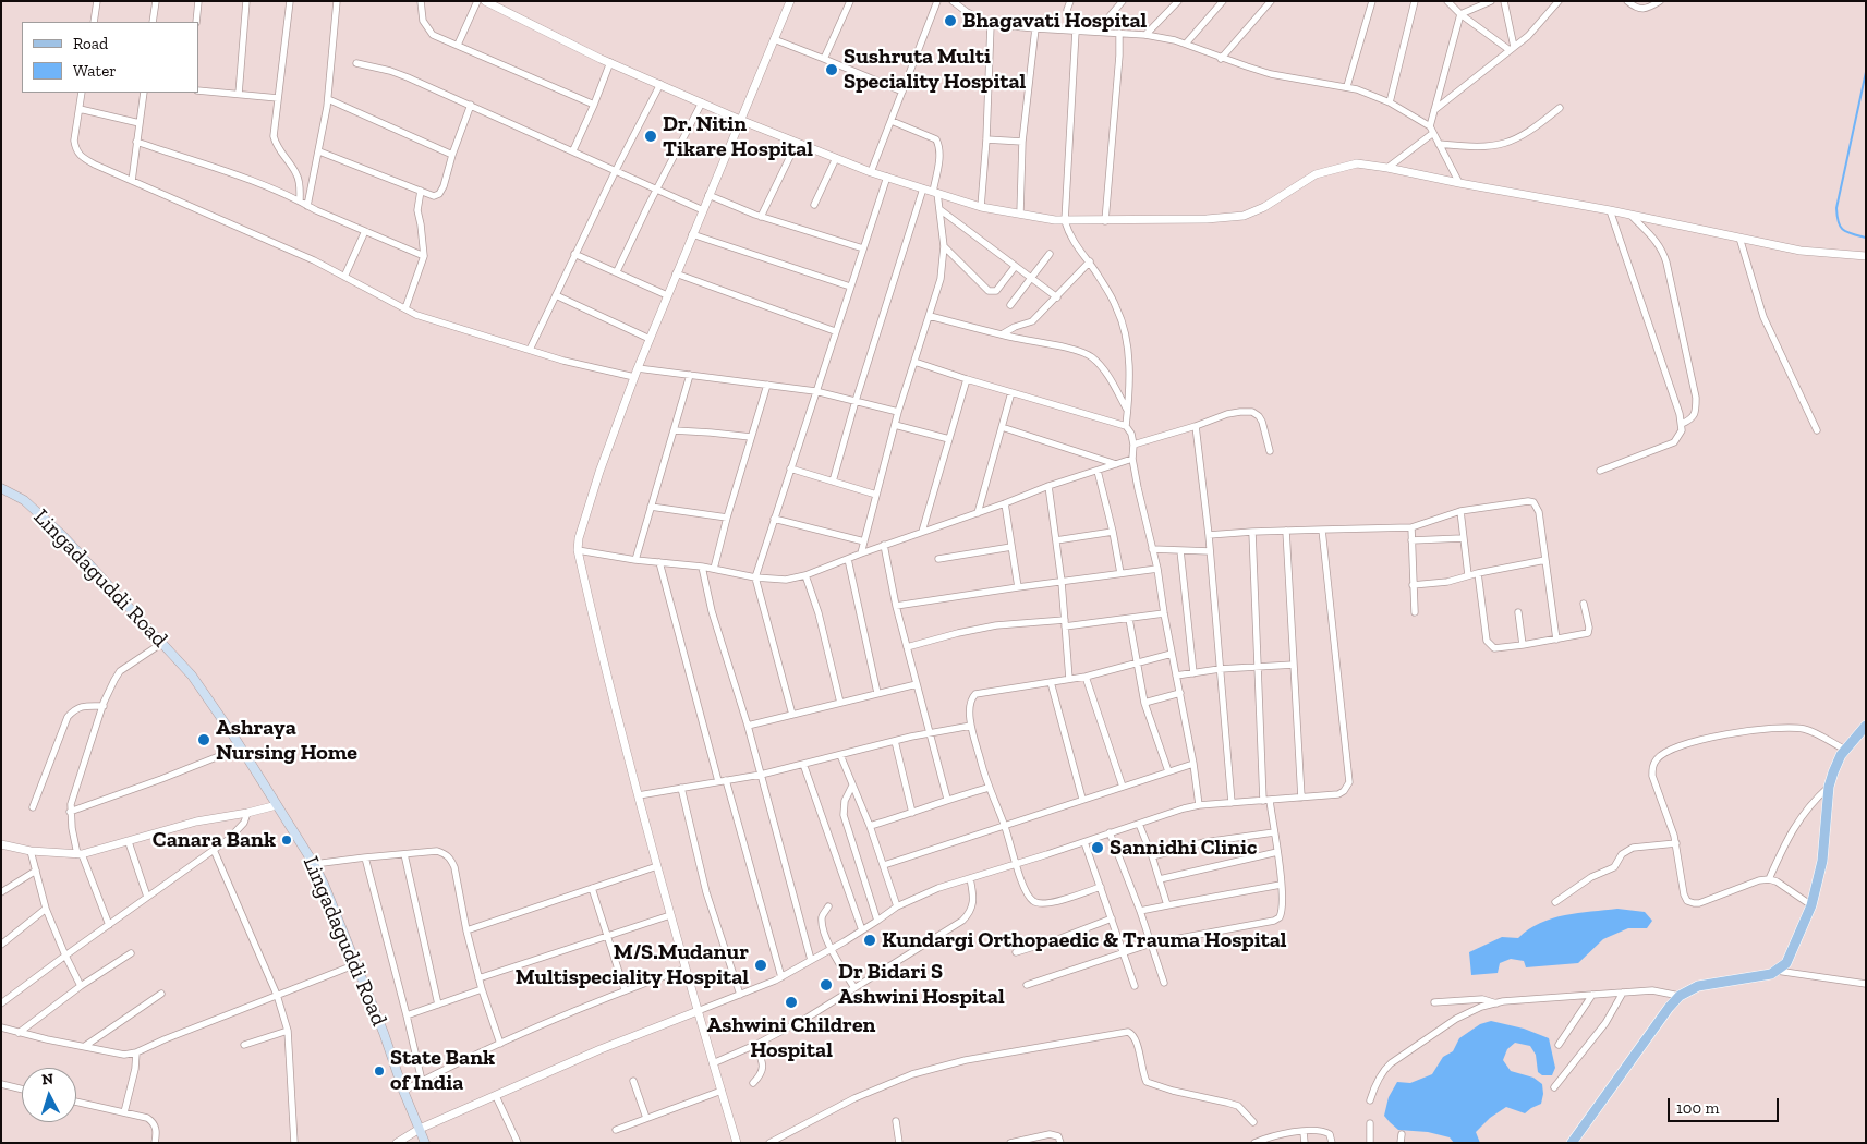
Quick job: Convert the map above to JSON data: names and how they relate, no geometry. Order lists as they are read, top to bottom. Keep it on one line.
{"streets":{"main road":["Lingadaguddi Road"]},"places":["Bhagavati Hospital","Sushruta Multi Speciality Hospital","Dr. Nitin Tikare Hospital","Ashraya Nursing Home","Canara Bank","Sannidhi Clinic","Kundargi Orthopaedic & Trauma Hospital","M/S.Mudanur Multispeciality Hospital","Dr Bidari S Ashwini Hospital","Ashwini Children Hospital","State Bank of India"],"legend":["Road","Water"],"scale_bar":"100 m","north":"top"}
